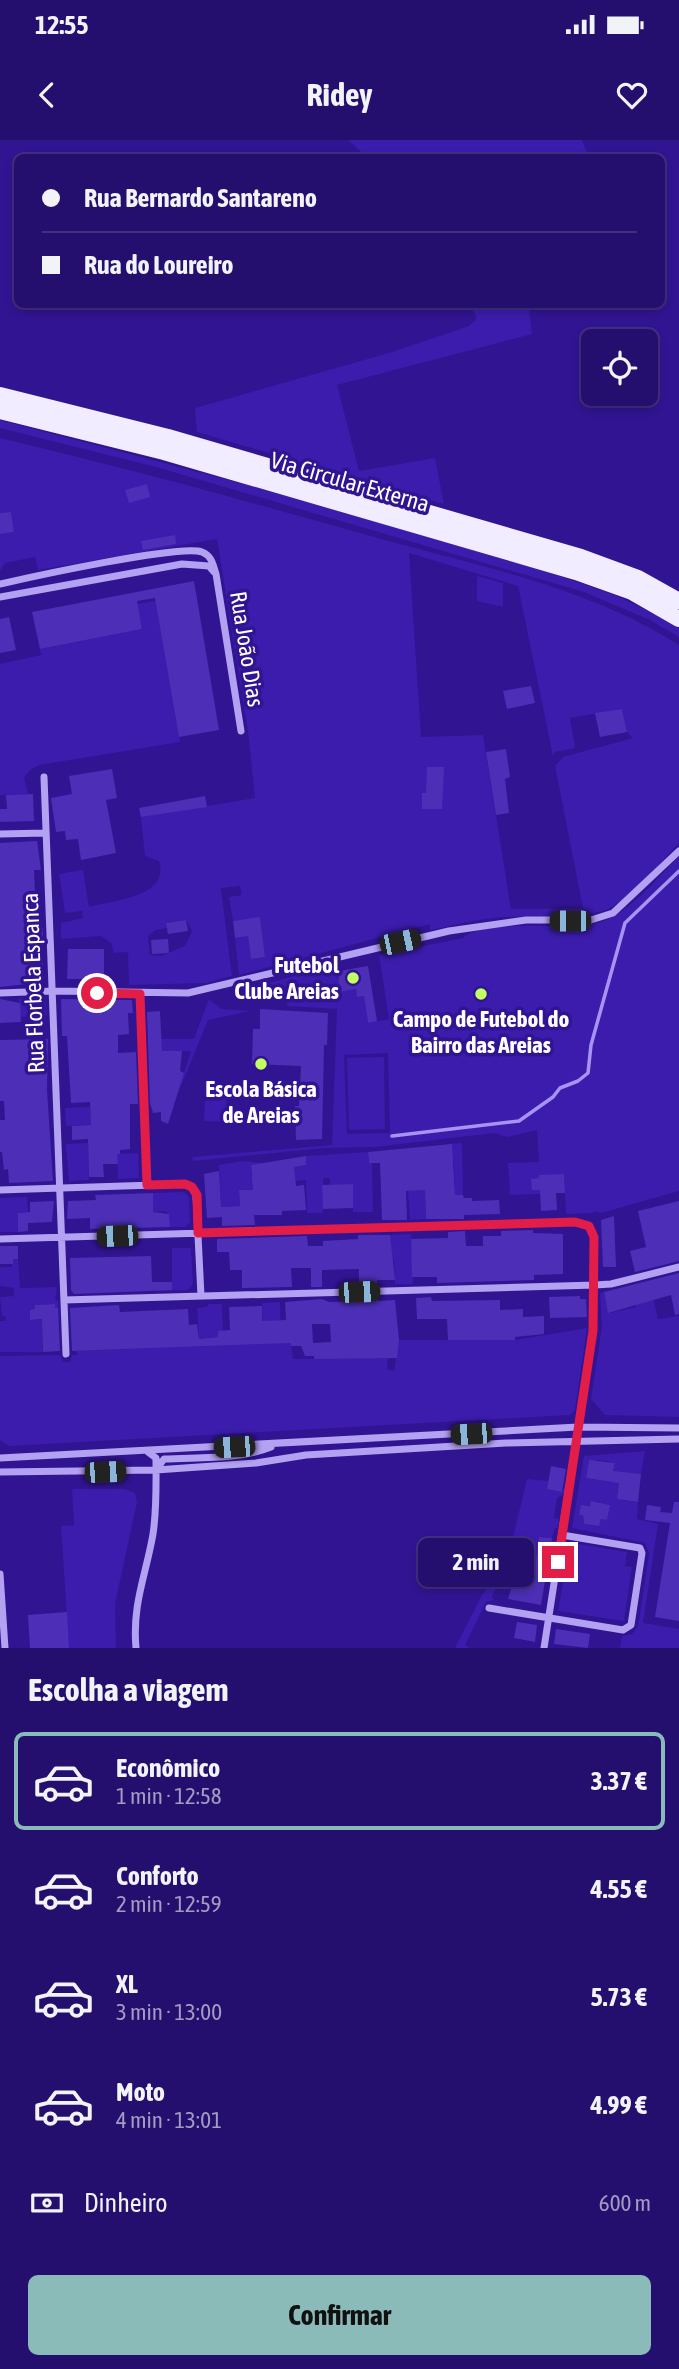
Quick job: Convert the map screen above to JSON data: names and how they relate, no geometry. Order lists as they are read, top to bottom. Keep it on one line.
{"streets":{"main road":["Via Circular Externa"],"street":["Rua João Dias","Rua Florbela Espanca"]},"places":["Futebol Clube Areias","Campo de Futebol do Bairro das Areias","Escola Básica de Areias"],"page":{"status":"12:55","header":"Ridey","banner":["Rua Bernardo Santareno","Rua do Loureiro"],"bubble":"2 min","heading":"Escolha a viagem","list":[{"name":"Econômico","note":"1 min · 12:58","value":"3.37 €"},{"name":"Conforto","note":"2 min · 12:59","value":"4.55 €"},{"name":"XL","note":"3 min · 13:00","value":"5.73 €"},{"name":"Moto","note":"4 min · 13:01","value":"4.99 €"}],"pay":["Dinheiro","600 m"],"buttons":"Confirmar"}}
